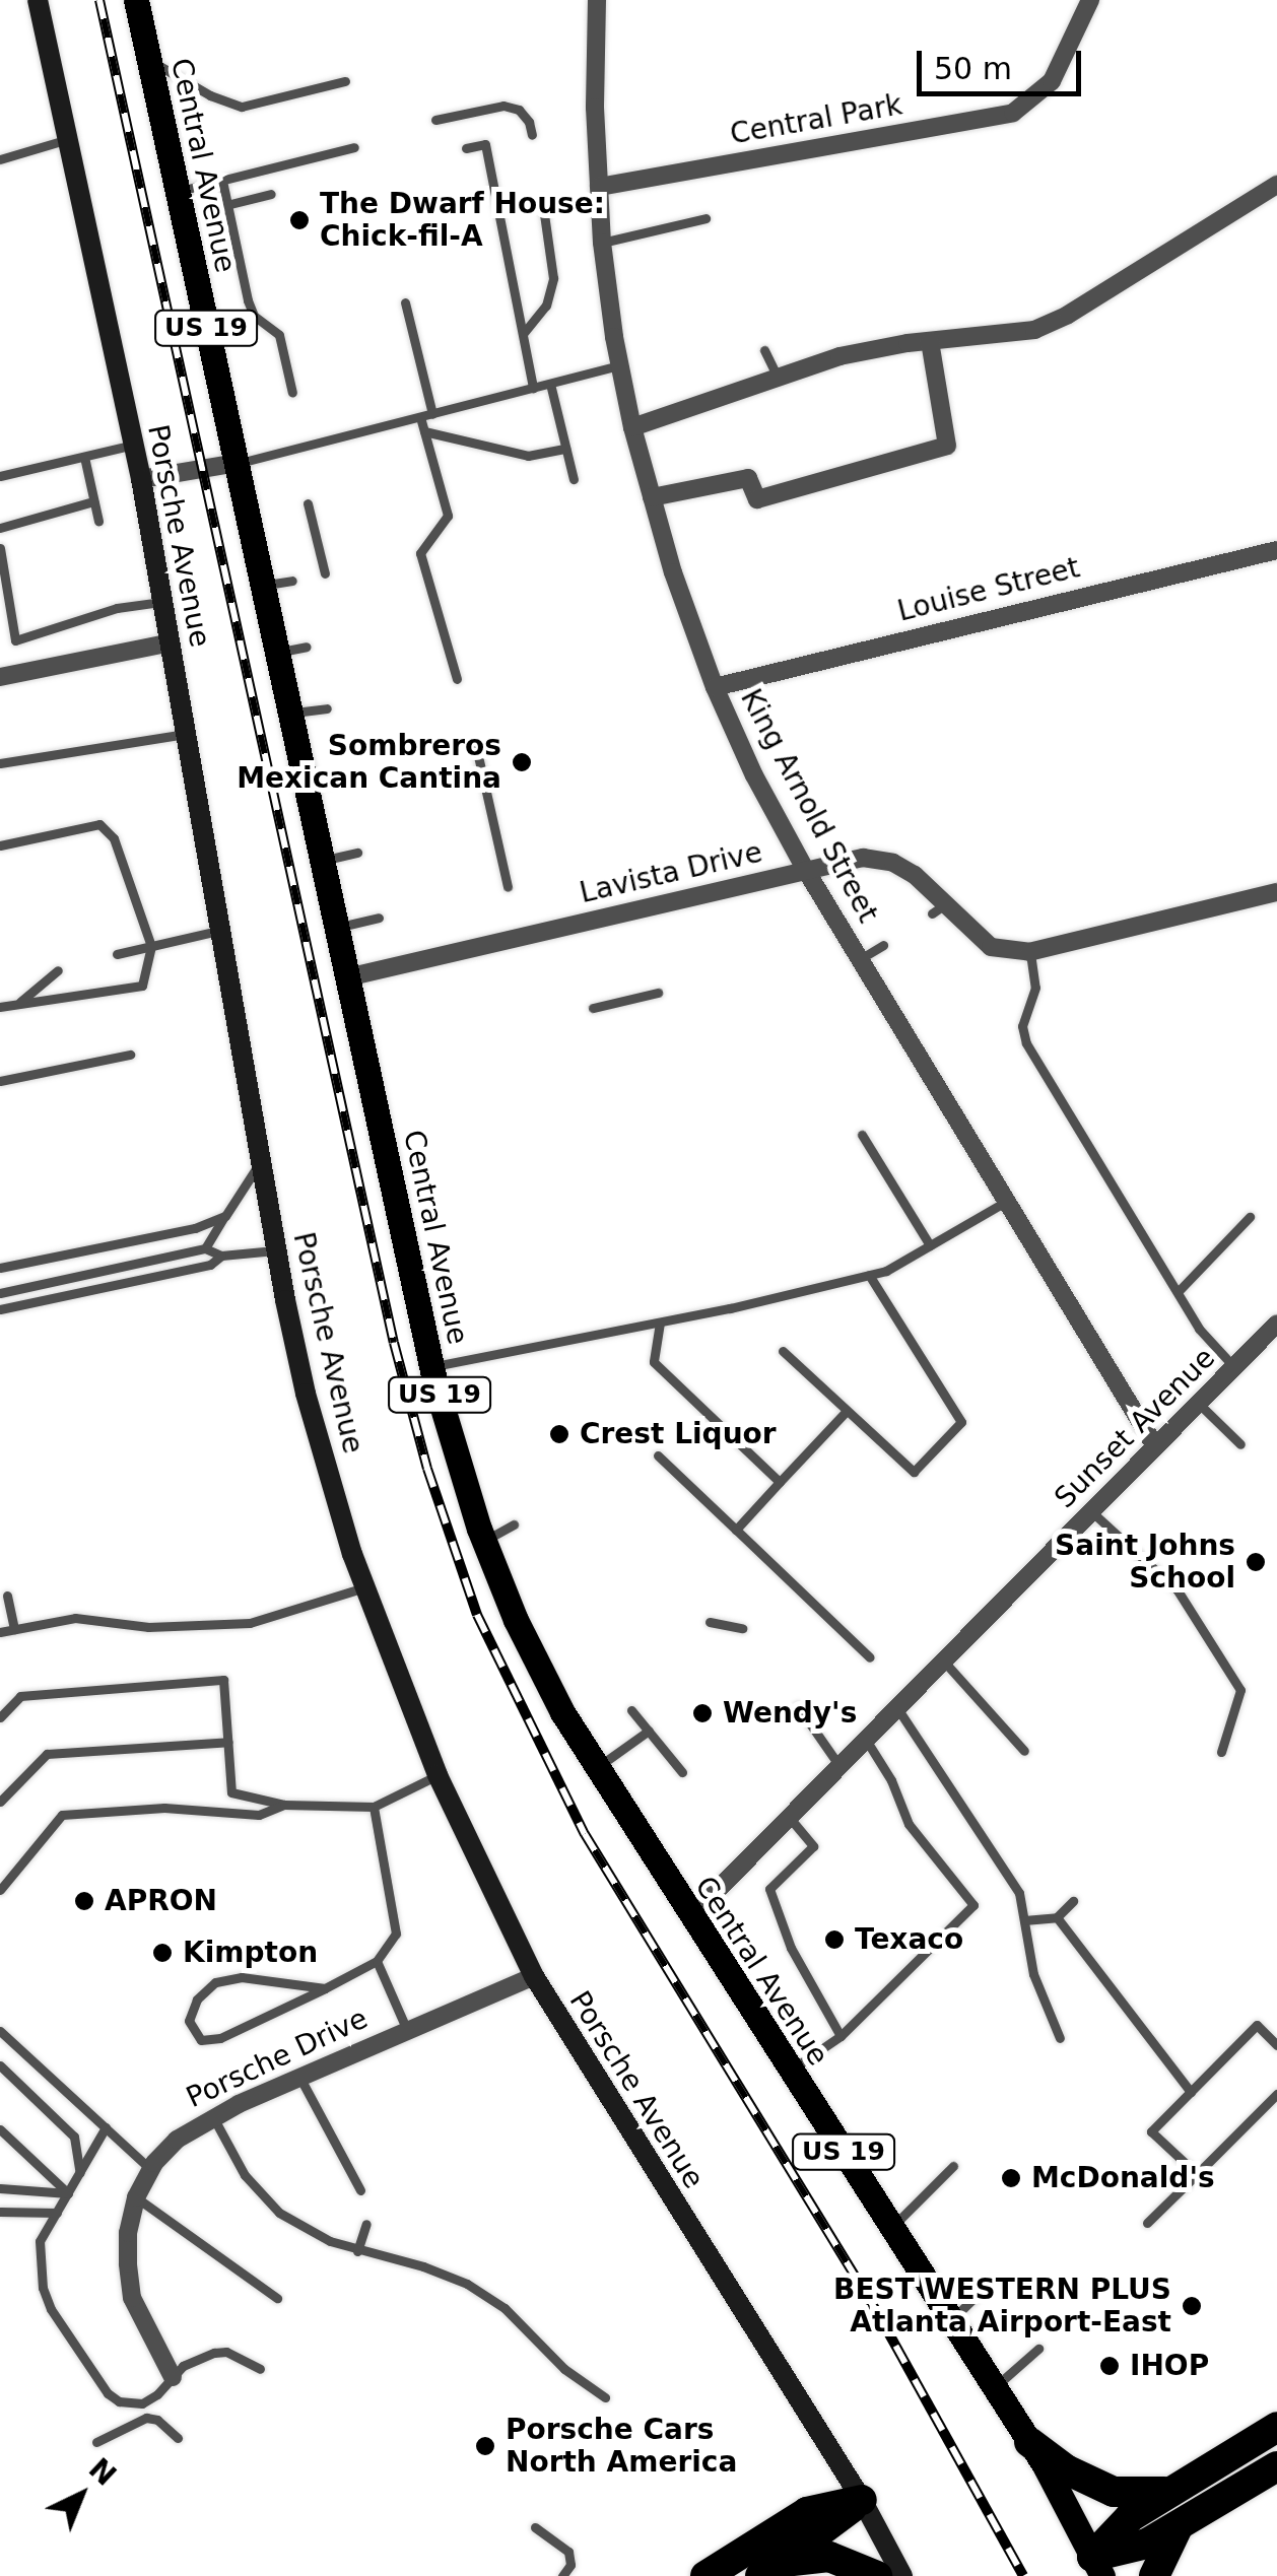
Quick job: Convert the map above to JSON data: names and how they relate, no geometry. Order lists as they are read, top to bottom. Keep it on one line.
{"streets":{"main road":["Central Avenue","US 19"],"street":["Central Park","Porsche Avenue","Louise Street","King Arnold Street","Lavista Drive","Sunset Avenue","Porsche Drive"]},"crossings":[["Central Park","King Arnold Street"],["Central Avenue","Lavista Drive"],["Central Avenue","Sunset Avenue"],["Porsche Avenue","Porsche Drive"],["Louise Street","King Arnold Street"],["King Arnold Street","Lavista Drive"],["King Arnold Street","Sunset Avenue"]],"places":["The Dwarf House: Chick-fil-A","Sombreros Mexican Cantina","Crest Liquor","Saint Johns School","Wendy's","APRON","Texaco","Kimpton","McDonald's","BEST WESTERN PLUS Atlanta Airport-East","IHOP","Porsche Cars North America"],"scale_bar":"50 m","north":"top right"}
